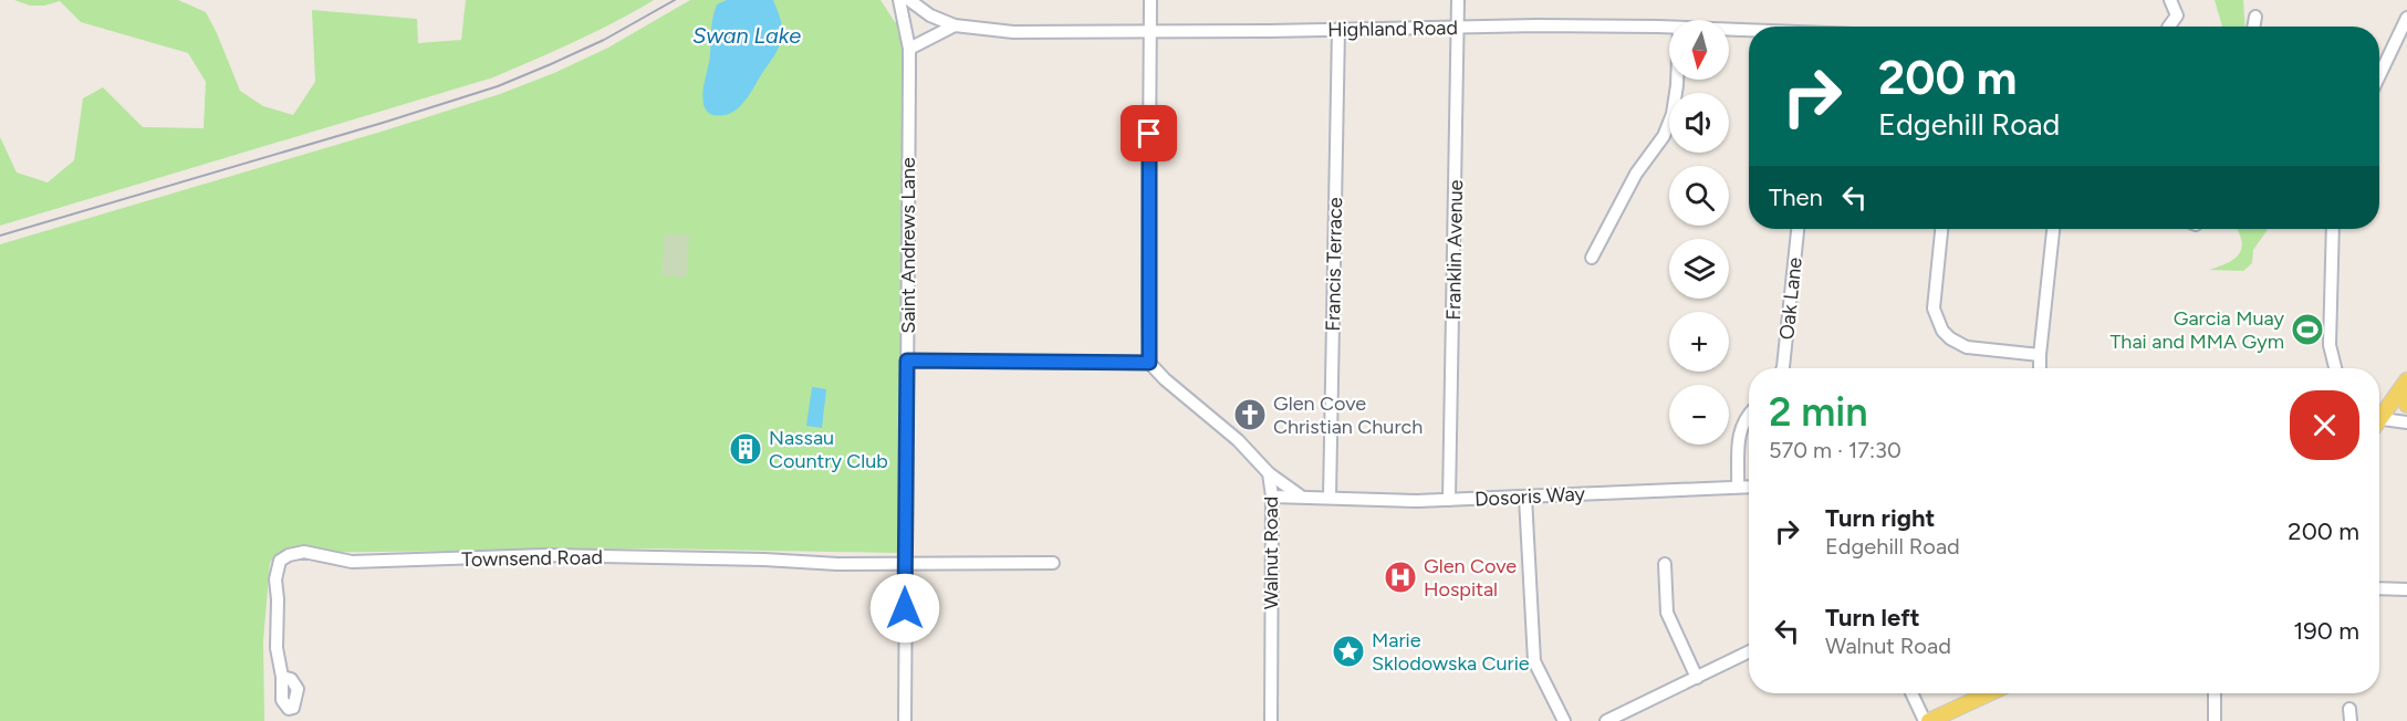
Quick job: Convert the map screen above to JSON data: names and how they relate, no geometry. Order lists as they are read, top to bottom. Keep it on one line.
{"streets":{"street":["Highland Road","Saint Andrews Lane","Franklin Avenue","Francis Terrace","Oak Lane","Dosoris Way","Walnut Road","Townsend Road"]},"crossings":[["Highland Road","Franklin Avenue"],["Highland Road","Francis Terrace"],["Saint Andrews Lane","Townsend Road"],["Franklin Avenue","Dosoris Way"],["Francis Terrace","Dosoris Way"],["Dosoris Way","Walnut Road"]],"water":["Swan Lake"],"places":{"sports":["Garcia Muay Thai and MMA Gym"],"church":["Glen Cove Christian Church"],"building":["Nassau Country Club"],"hospital":["Glen Cove Hospital"],"place":["Marie Sklodowska Curie"]},"north":"bottom","page":{"map_buttons":["+","−"],"turn":["200 m","Edgehill Road"],"then":"Then","heading":["2 min","570 m · 17:30"],"list":[{"name":"Turn right","note":"Edgehill Road","value":"200 m"},{"name":"Turn left","note":"Walnut Road","value":"190 m"}]}}
